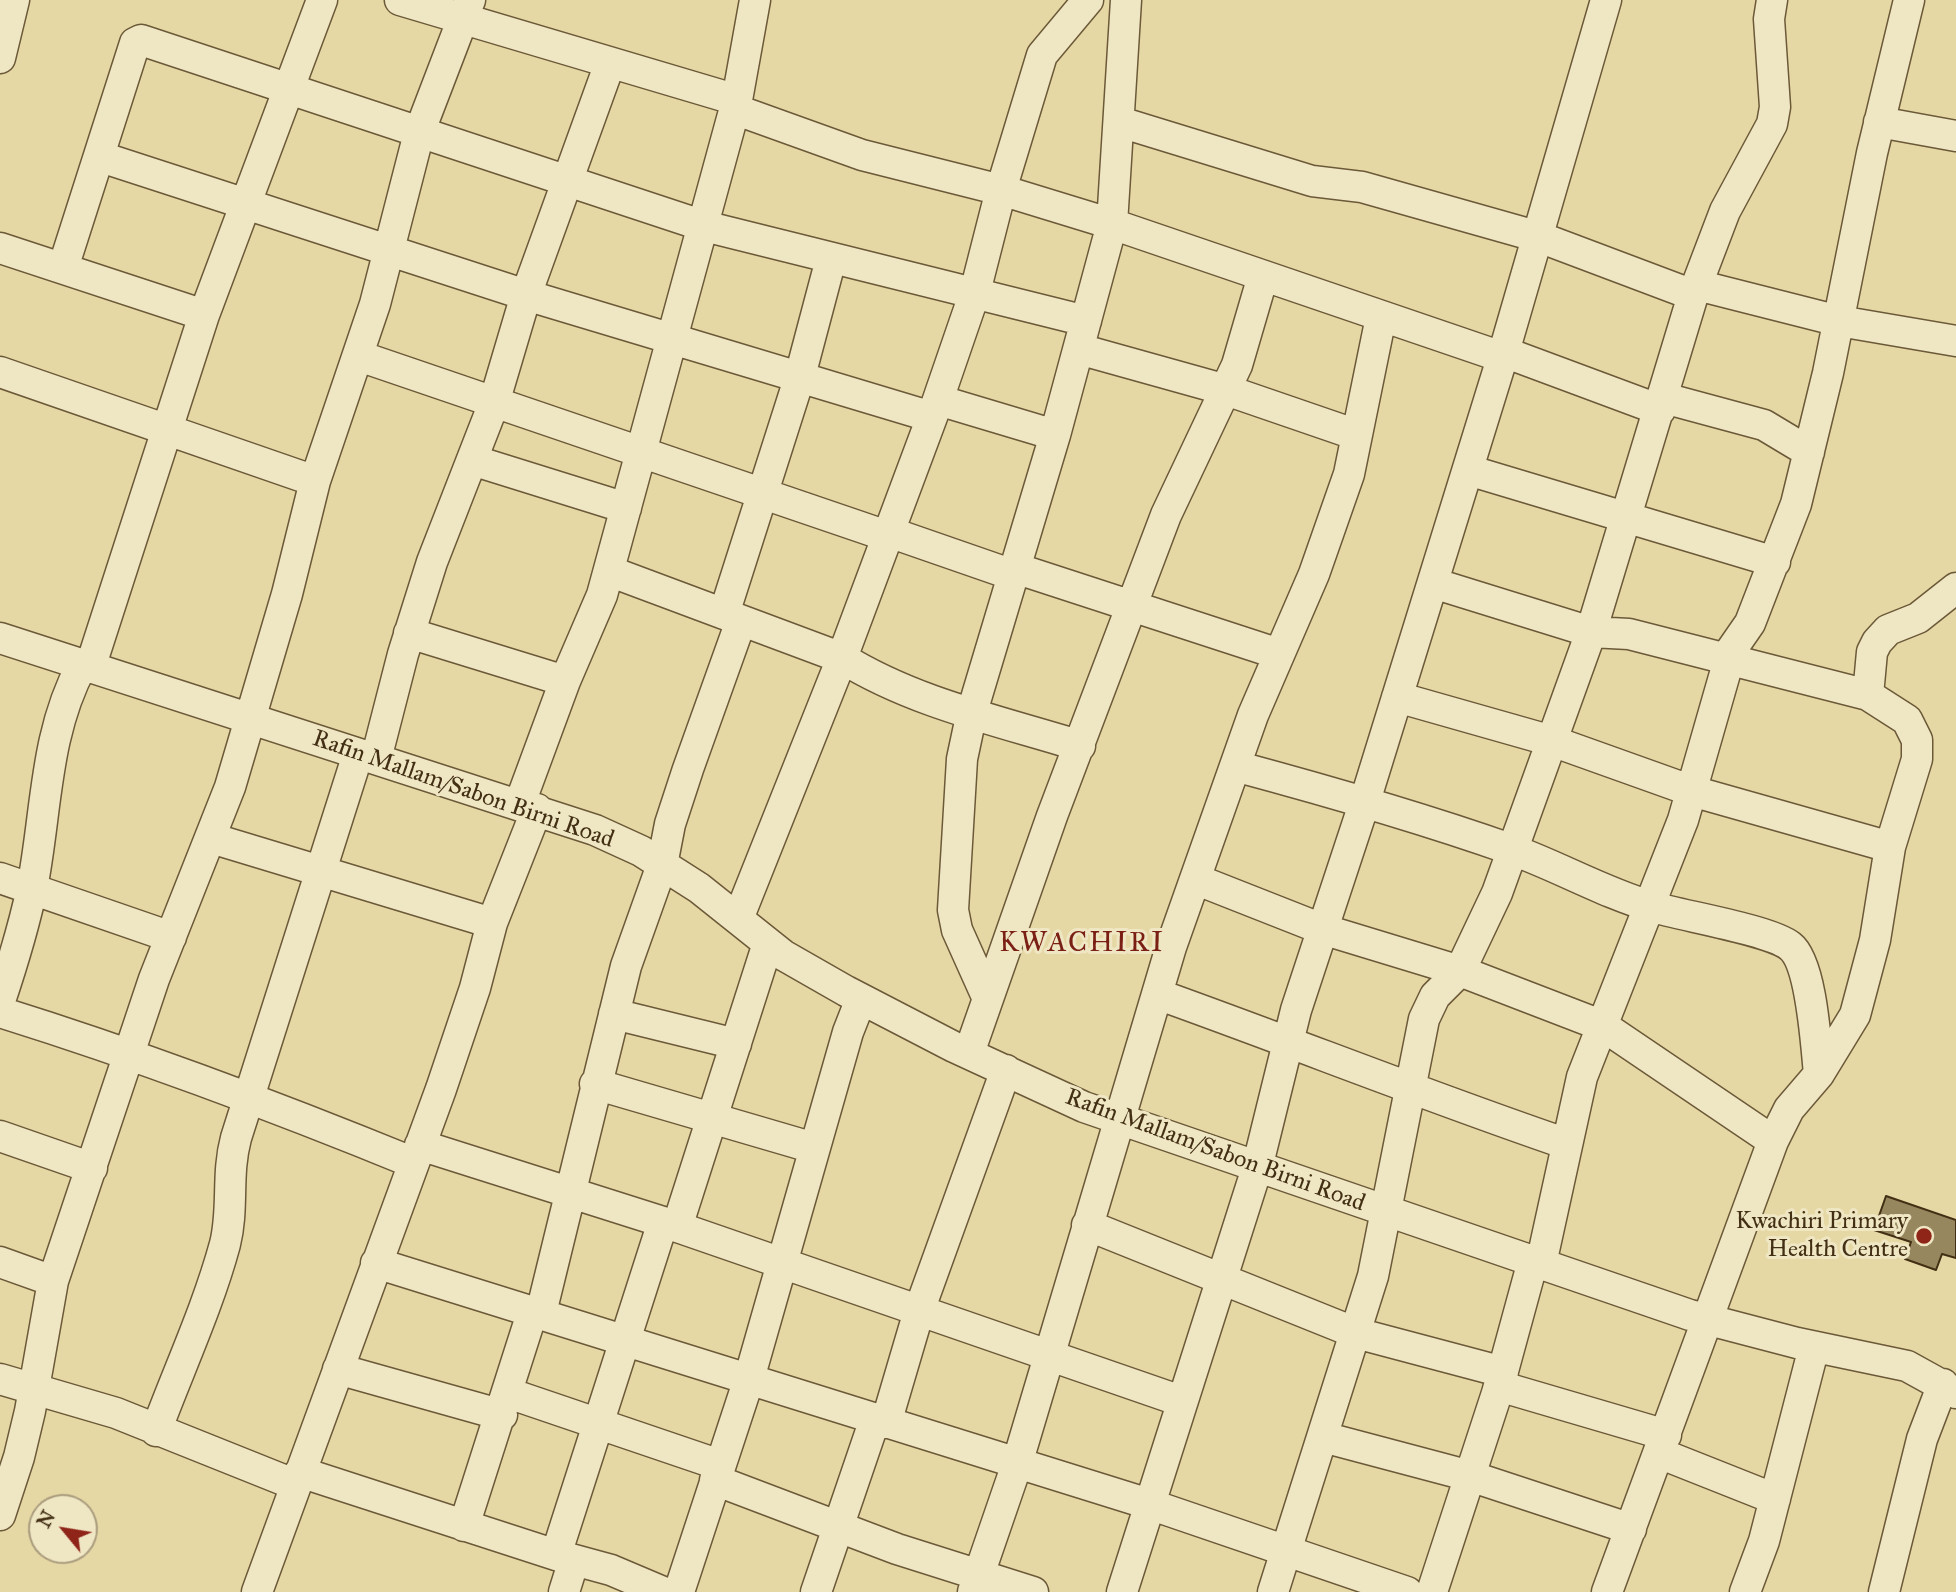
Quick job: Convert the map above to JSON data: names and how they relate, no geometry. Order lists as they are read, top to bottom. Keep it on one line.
{"streets":{"street":["Rafin Mallam/Sabon Birni Road"]},"districts":["KWACHIRI"],"places":["Kwachiri Primary Health Centre"],"north":"top left"}
